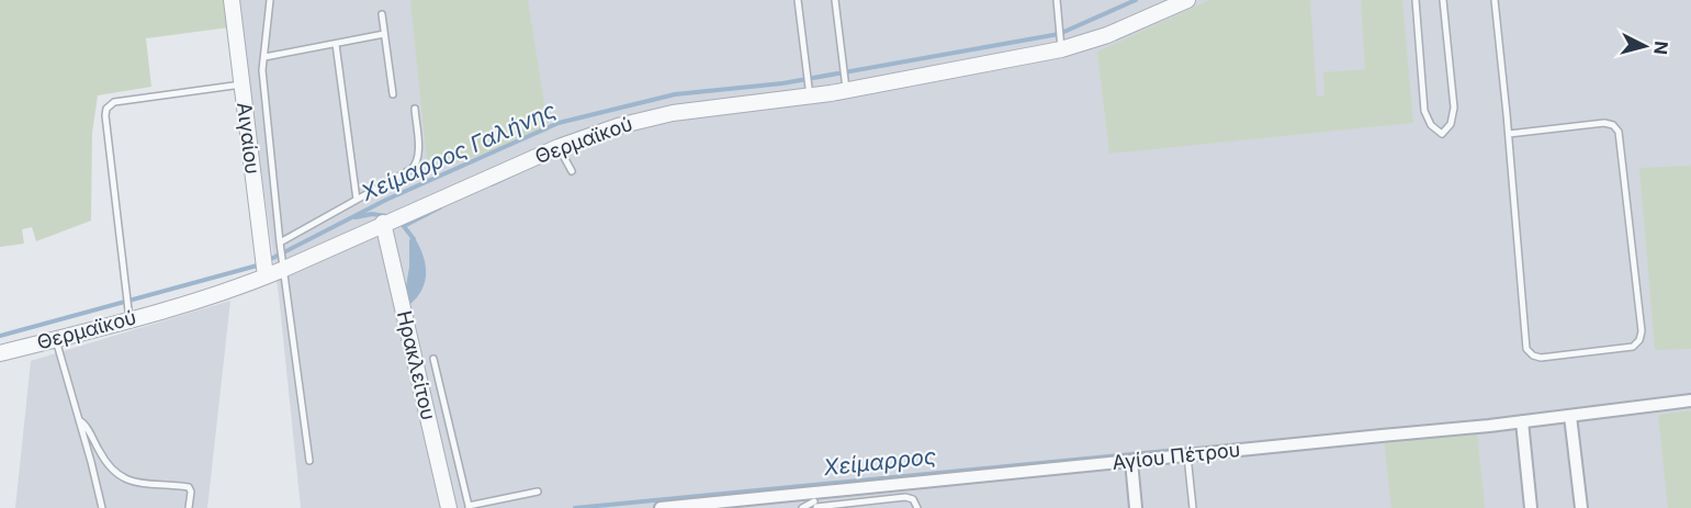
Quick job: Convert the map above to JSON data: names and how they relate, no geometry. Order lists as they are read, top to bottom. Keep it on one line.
{"streets":{"street":["Αιγαίου","Θερμαϊκού","Ηρακλείτου","Αγίου Πέτρου"]},"crossings":[["Αιγαίου","Θερμαϊκού"],["Θερμαϊκού","Ηρακλείτου"]],"water":["Χείμαρρος Γαλήνης","Χείμαρρος"],"north":"right"}
